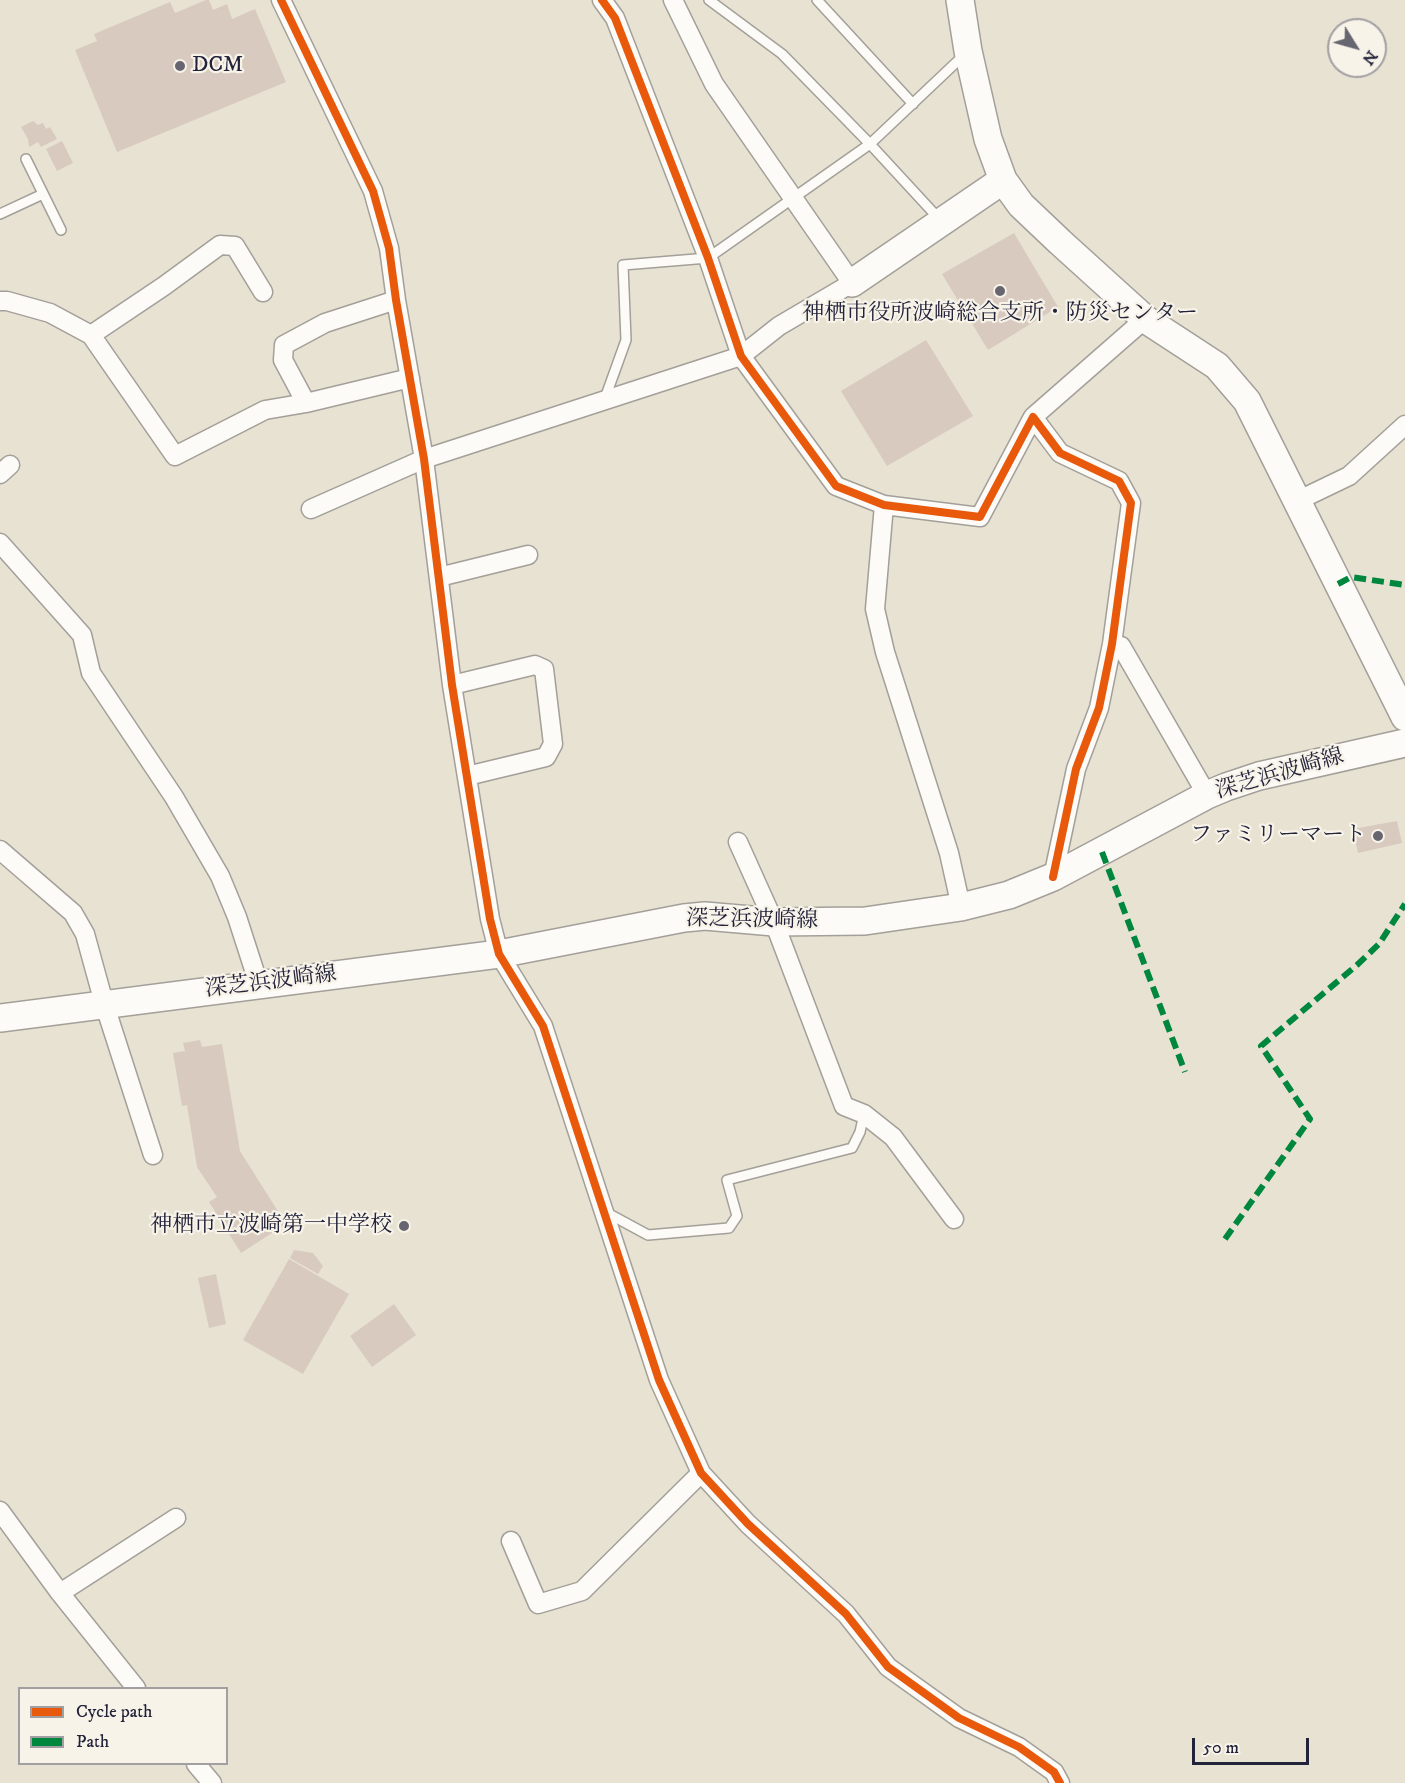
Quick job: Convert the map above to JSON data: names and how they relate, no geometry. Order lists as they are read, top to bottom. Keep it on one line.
{"streets":{"main road":["深芝浜波崎線"]},"places":["DCM","神栖市役所波崎総合支所・防災センター","ファミリーマート","神栖市立波崎第一中学校"],"legend":["Cycle path","Path"],"scale_bar":"50 m","north":"bottom right"}
